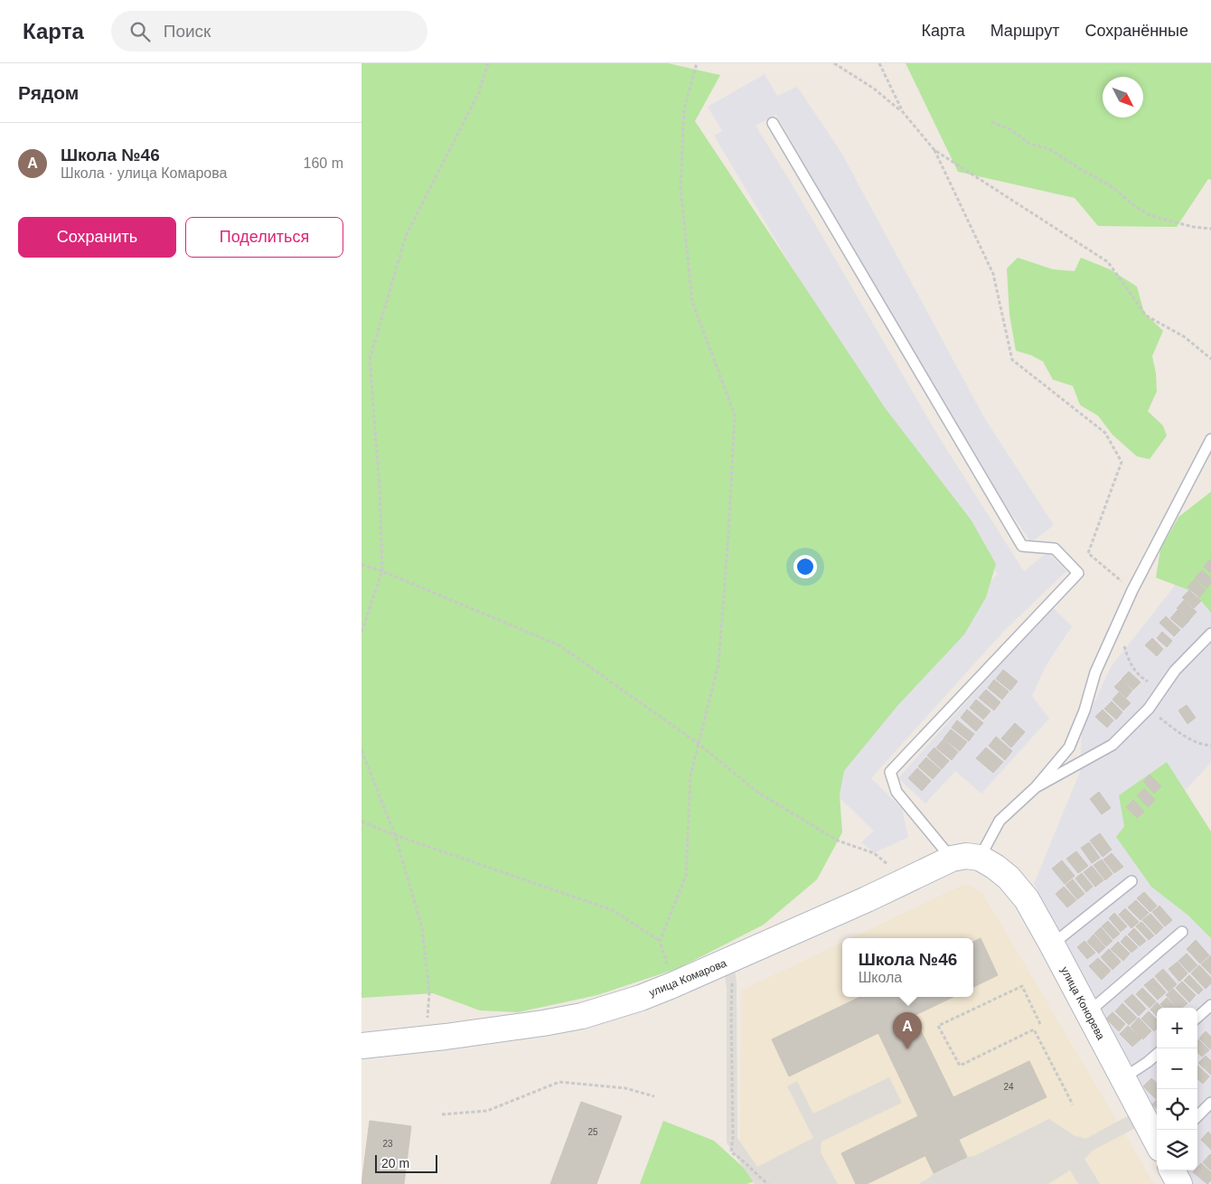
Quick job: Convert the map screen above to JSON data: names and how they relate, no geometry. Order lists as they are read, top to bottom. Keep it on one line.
{"streets":{"street":["улица Комарова","улица Конорева"]},"crossings":[["улица Комарова","улица Конорева"]],"house_numbers":["24","25","23"],"scale_bar":"20 m","north":"bottom right","page":{"header":"Карта","search":"Поиск","nav":["Карта","Маршрут","Сохранённые"],"heading":"Рядом","list":[{"mark":"A","name":"Школа №46","note":"Школа · улица Комарова","value":"160 m"}],"buttons":["Сохранить","Поделиться"],"popup":["Школа №46","Школа"],"map_buttons":["+","−"],"pins":"A","scale":"20 m"}}
